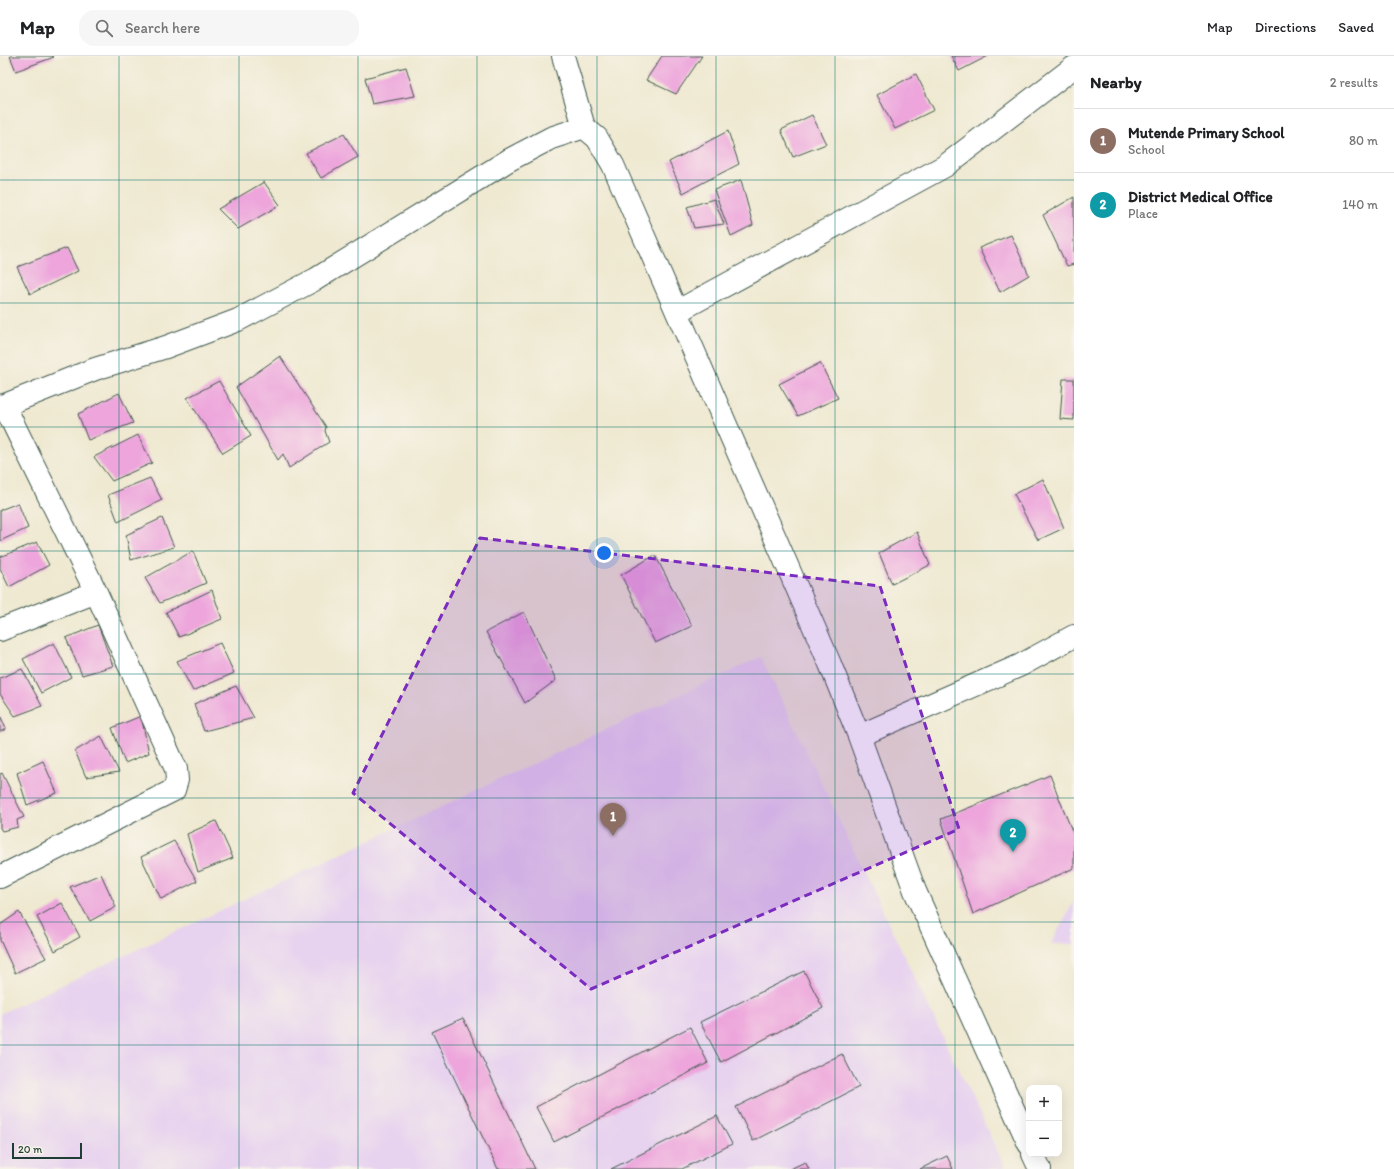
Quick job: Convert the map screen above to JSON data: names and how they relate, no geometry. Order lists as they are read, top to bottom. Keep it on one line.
{"scale_bar":"20 m","page":{"header":"Map","search":"Search here","nav":["Map","Directions","Saved"],"heading":["Nearby","2 results"],"list":[{"mark":"1","name":"Mutende Primary School","note":"School","value":"80 m"},{"mark":"2","name":"District Medical Office","note":"Place","value":"140 m"}],"pins":["1","2"],"map_buttons":["+","−"],"scale":"20 m"}}
